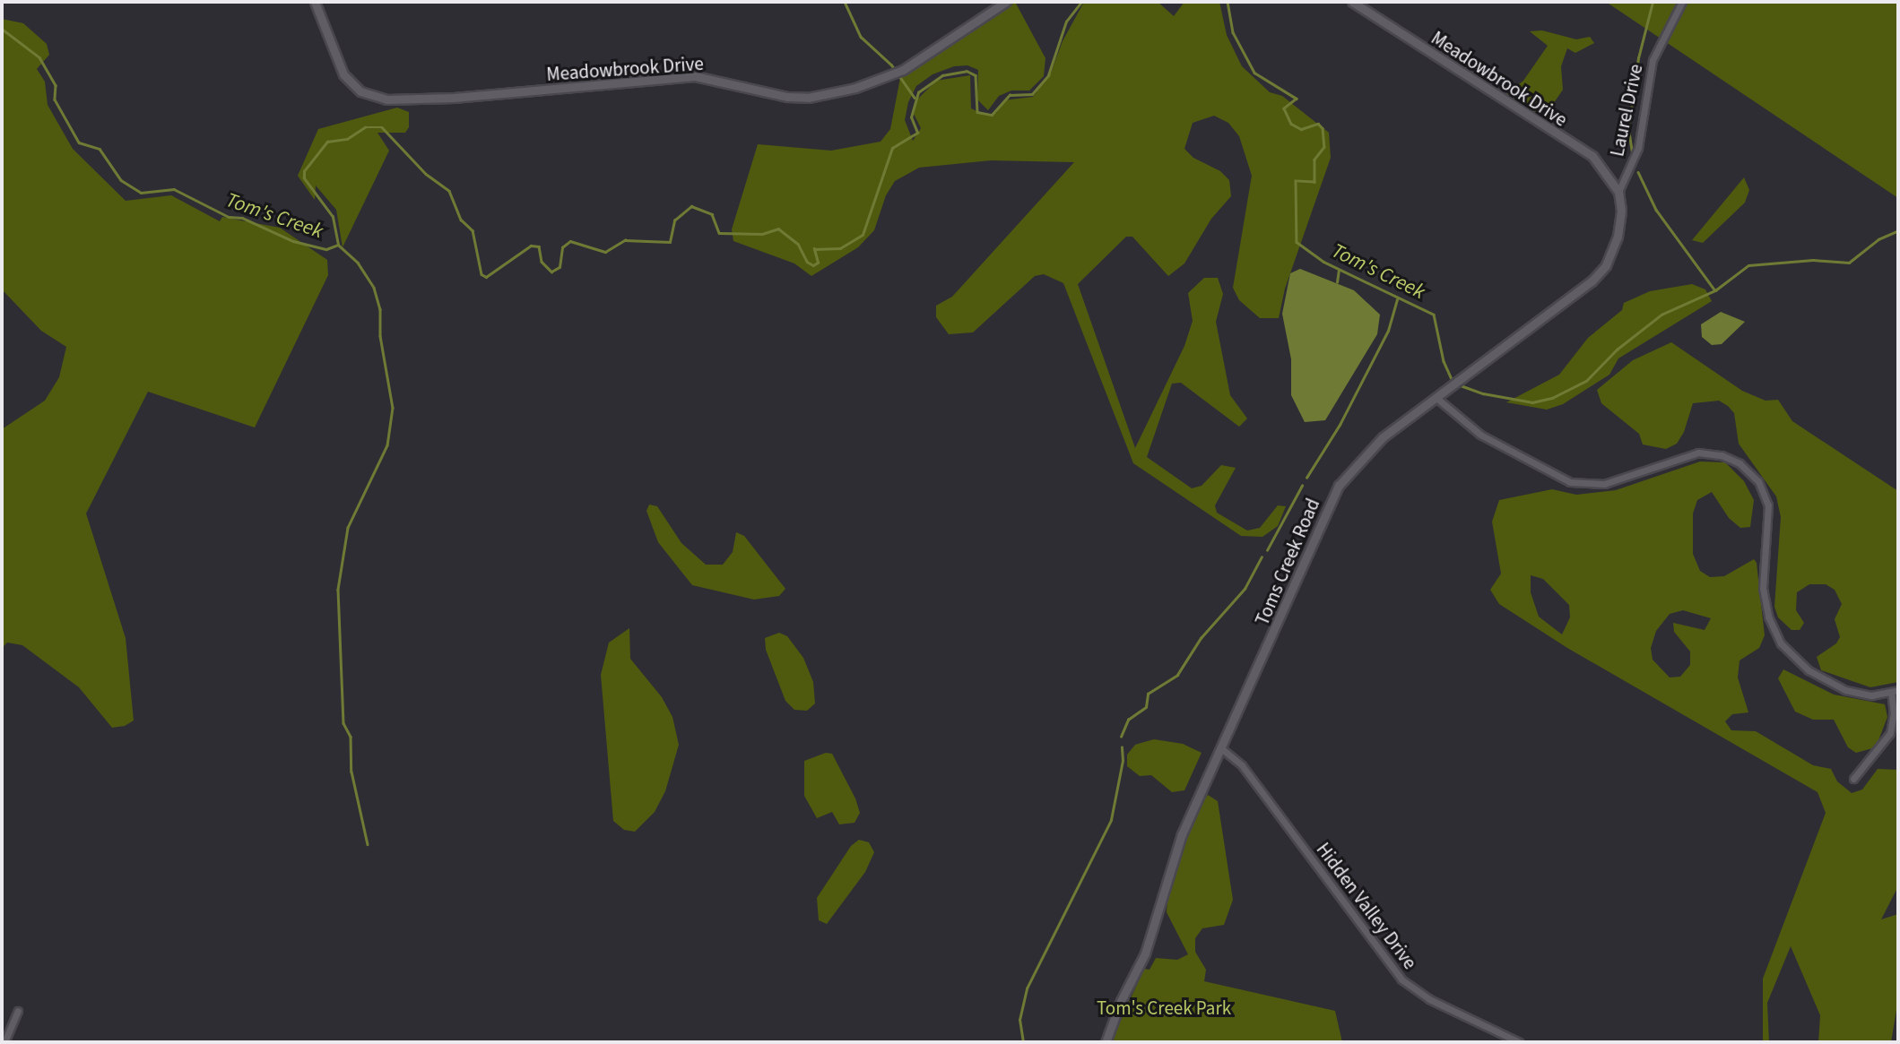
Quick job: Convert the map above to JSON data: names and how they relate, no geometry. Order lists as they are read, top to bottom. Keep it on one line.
{"streets":{"street":["Meadowbrook Drive","Laurel Drive","Toms Creek Road","Hidden Valley Drive"]},"crossings":[["Meadowbrook Drive","Laurel Drive"],["Meadowbrook Drive","Toms Creek Road"],["Laurel Drive","Toms Creek Road"],["Toms Creek Road","Hidden Valley Drive"]],"water":["Tom's Creek"],"parks":["Tom's Creek Park"]}
